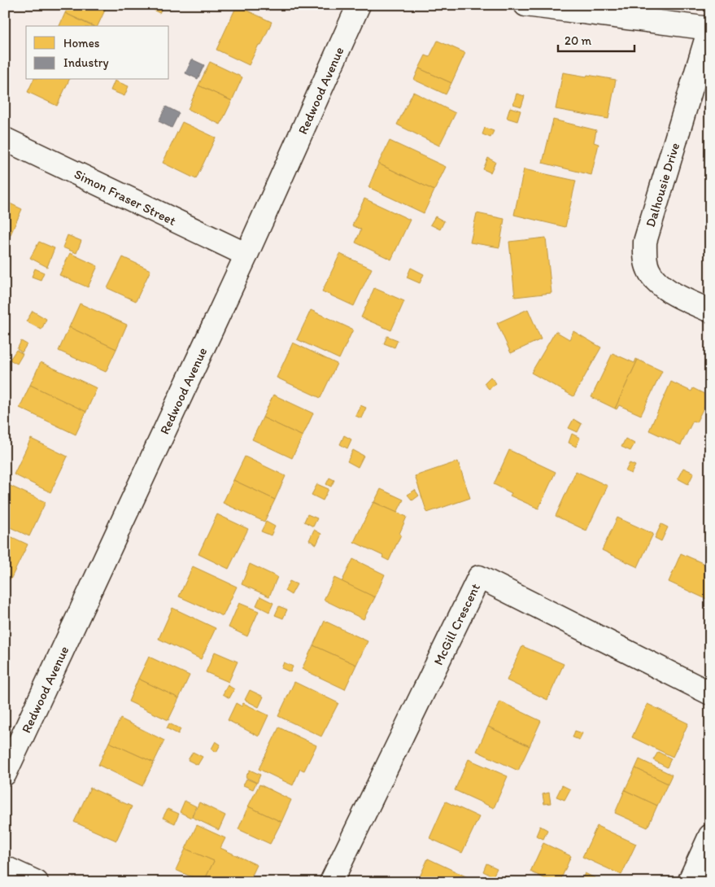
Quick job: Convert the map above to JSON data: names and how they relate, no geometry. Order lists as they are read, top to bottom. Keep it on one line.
{"streets":{"street":["Redwood Avenue","Dalhousie Drive","Simon Fraser Street","McGill Crescent"]},"crossings":[["Redwood Avenue","Simon Fraser Street"]],"legend":["Homes","Industry"],"scale_bar":"20 m"}
